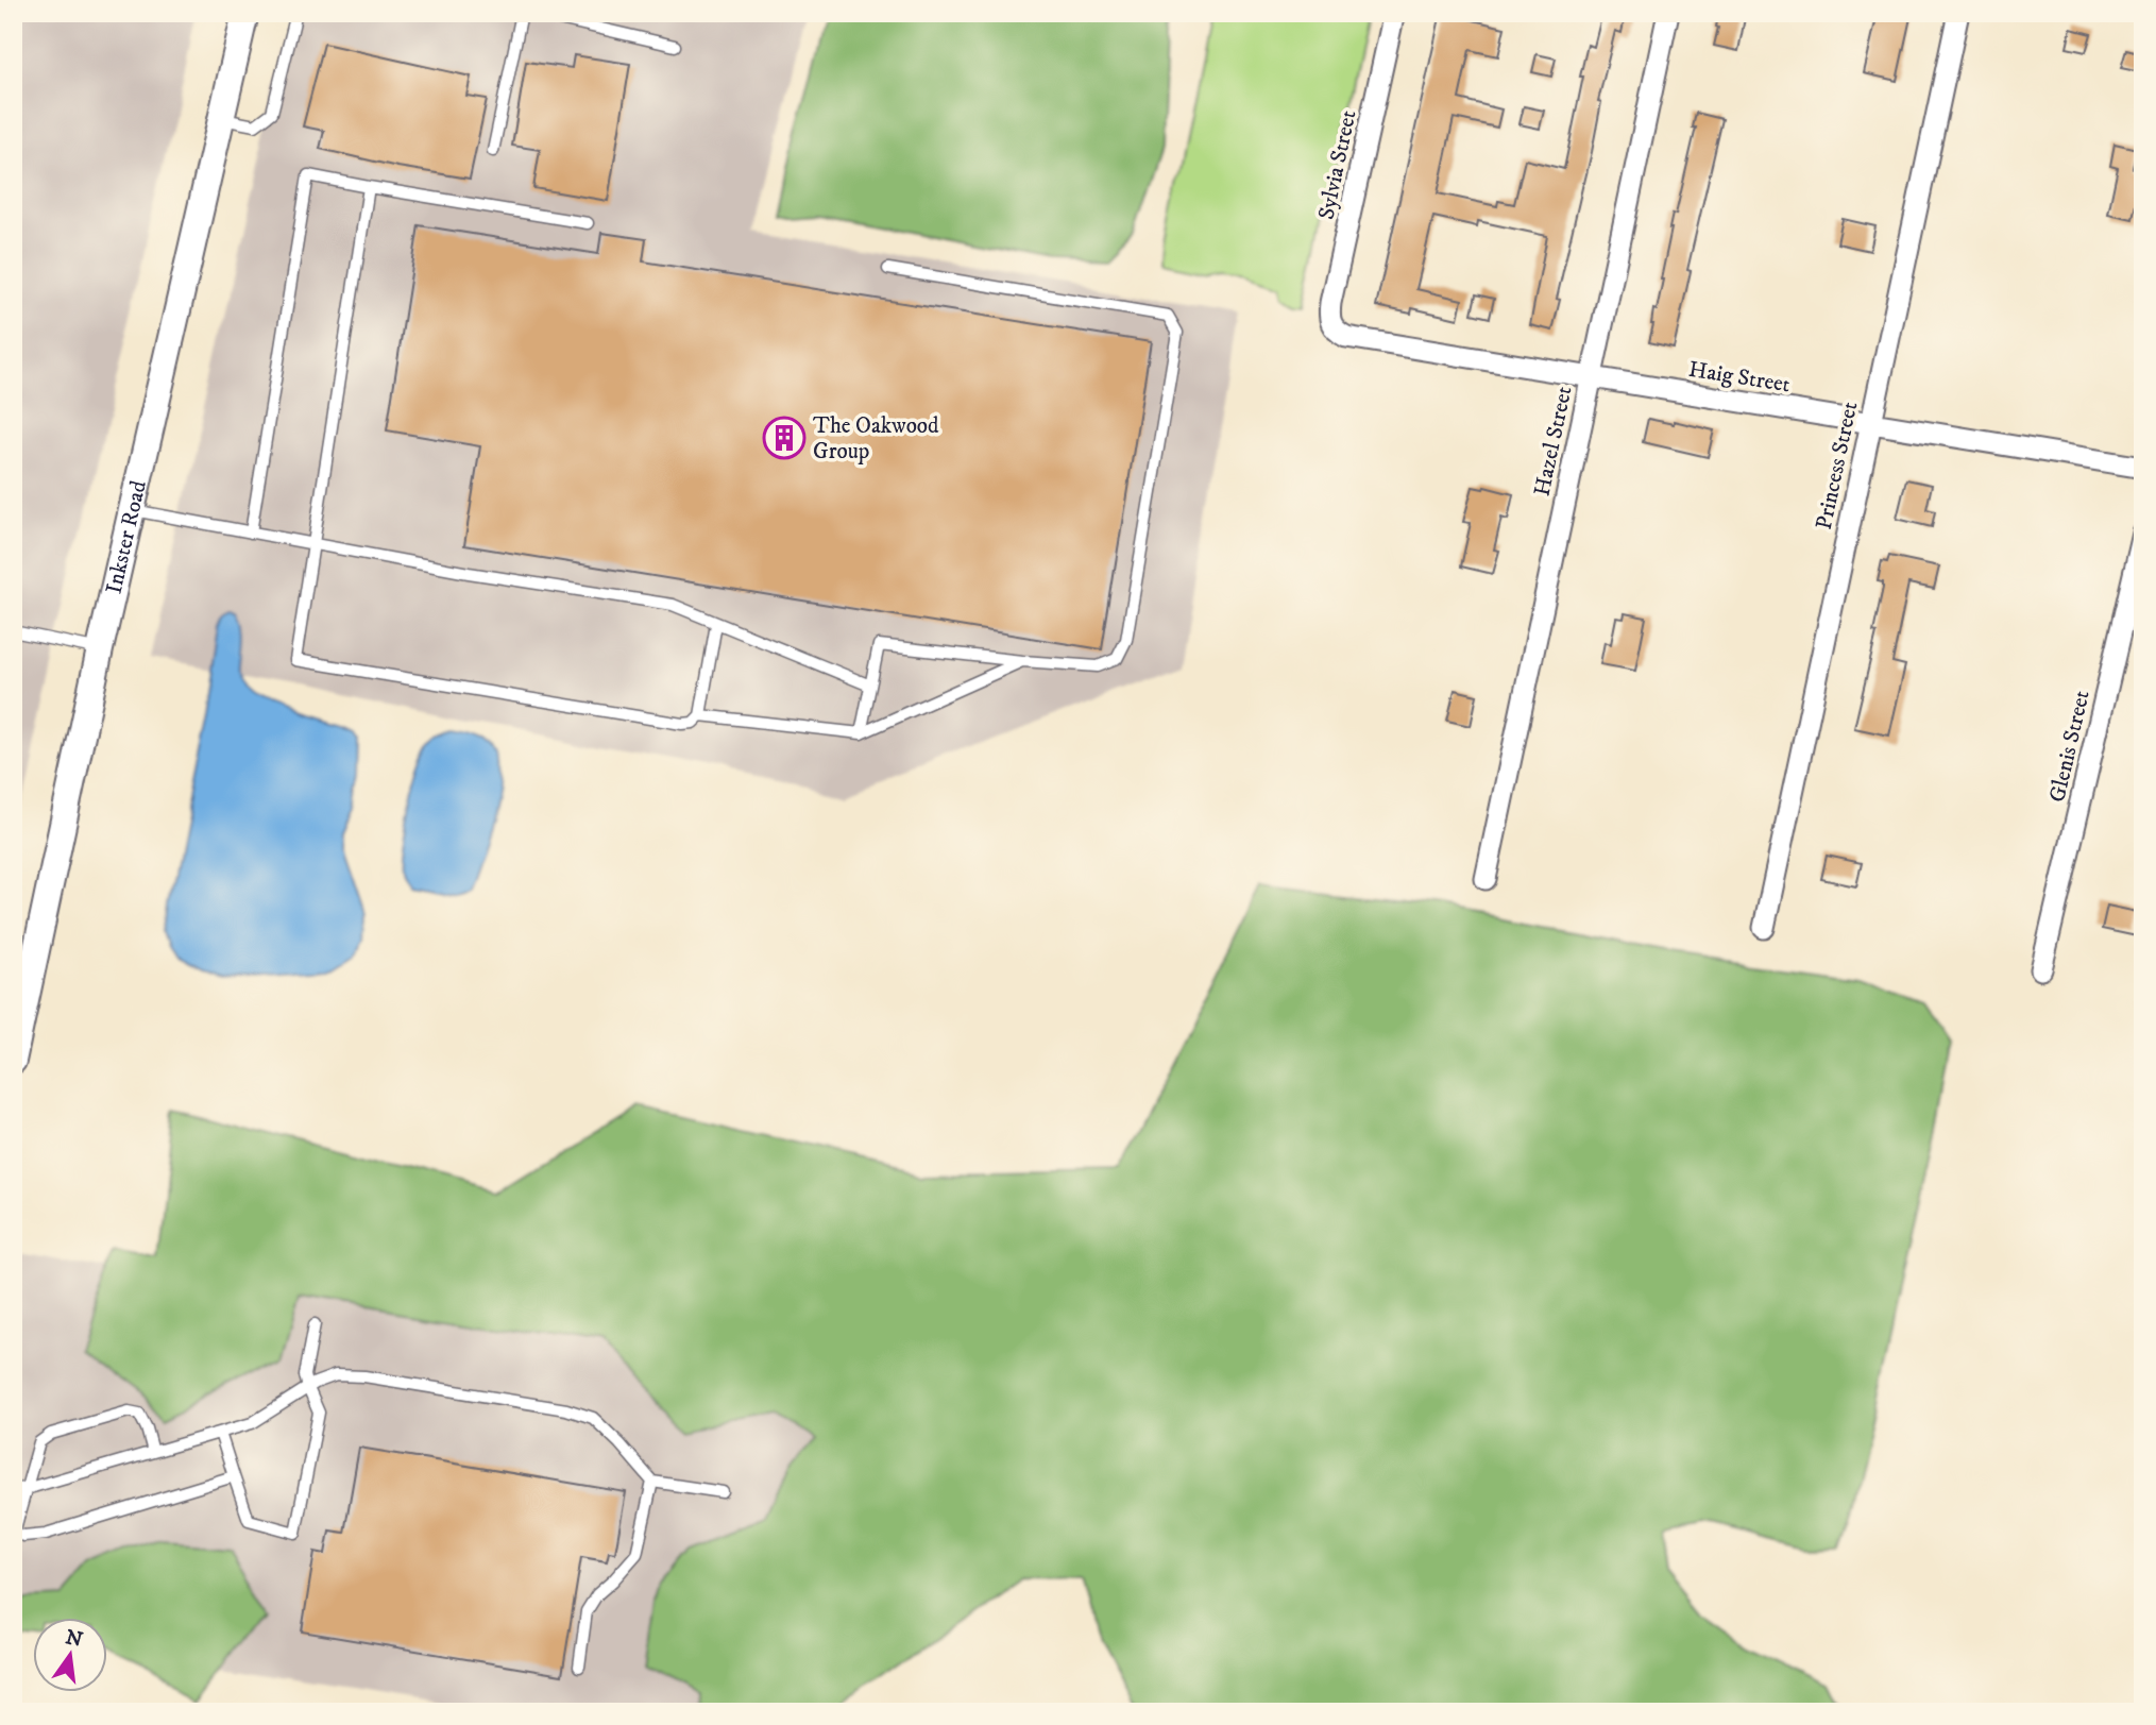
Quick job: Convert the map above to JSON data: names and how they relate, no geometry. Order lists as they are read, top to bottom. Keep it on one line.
{"streets":{"street":["Sylvia Street","Haig Street","Hazel Street","Princess Street","Inkster Road","Glenis Street"]},"crossings":[["Sylvia Street","Haig Street"],["Haig Street","Hazel Street"],["Haig Street","Princess Street"]],"places":{"building":["The Oakwood Group"]},"north":"top"}
